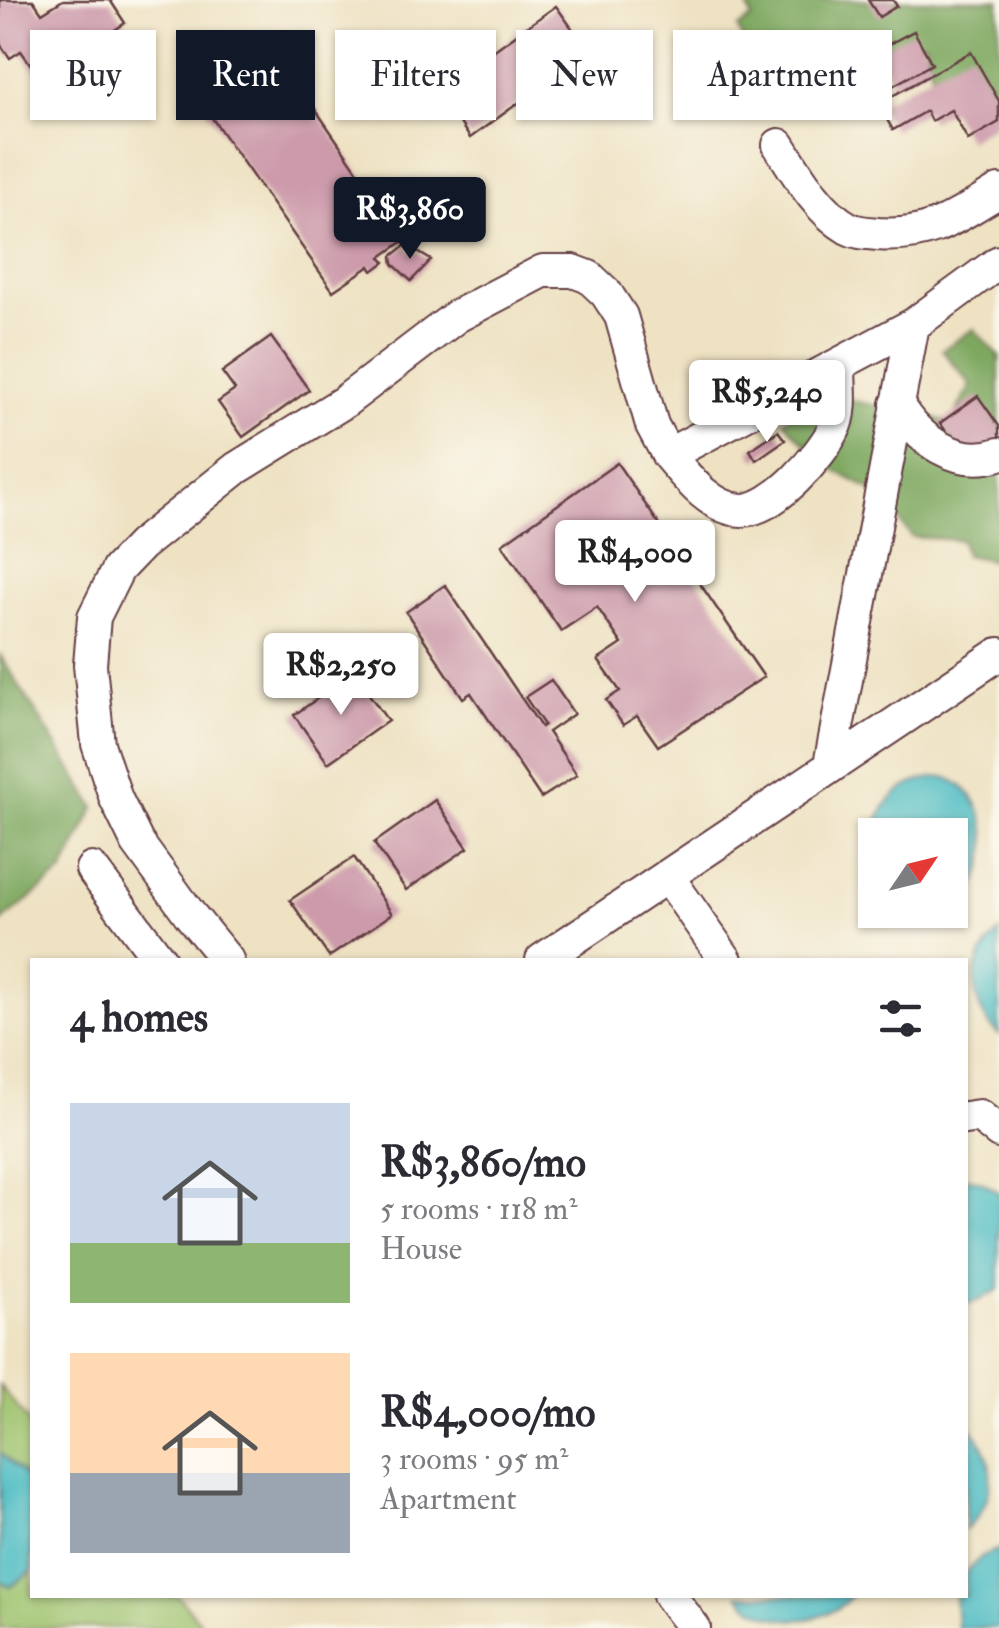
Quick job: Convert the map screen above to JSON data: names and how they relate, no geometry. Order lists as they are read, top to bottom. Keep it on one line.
{"north":"top right","page":{"chip":["Buy","Rent","Filters","New","Apartment"],"price":["R$3,860","R$5,240","R$4,000","R$2,250"],"heading":"4 homes","list":[{"name":"R$3,860/mo","note":"5 rooms · 118 m² · House"},{"name":"R$4,000/mo","note":"3 rooms · 95 m² · Apartment"}]}}
